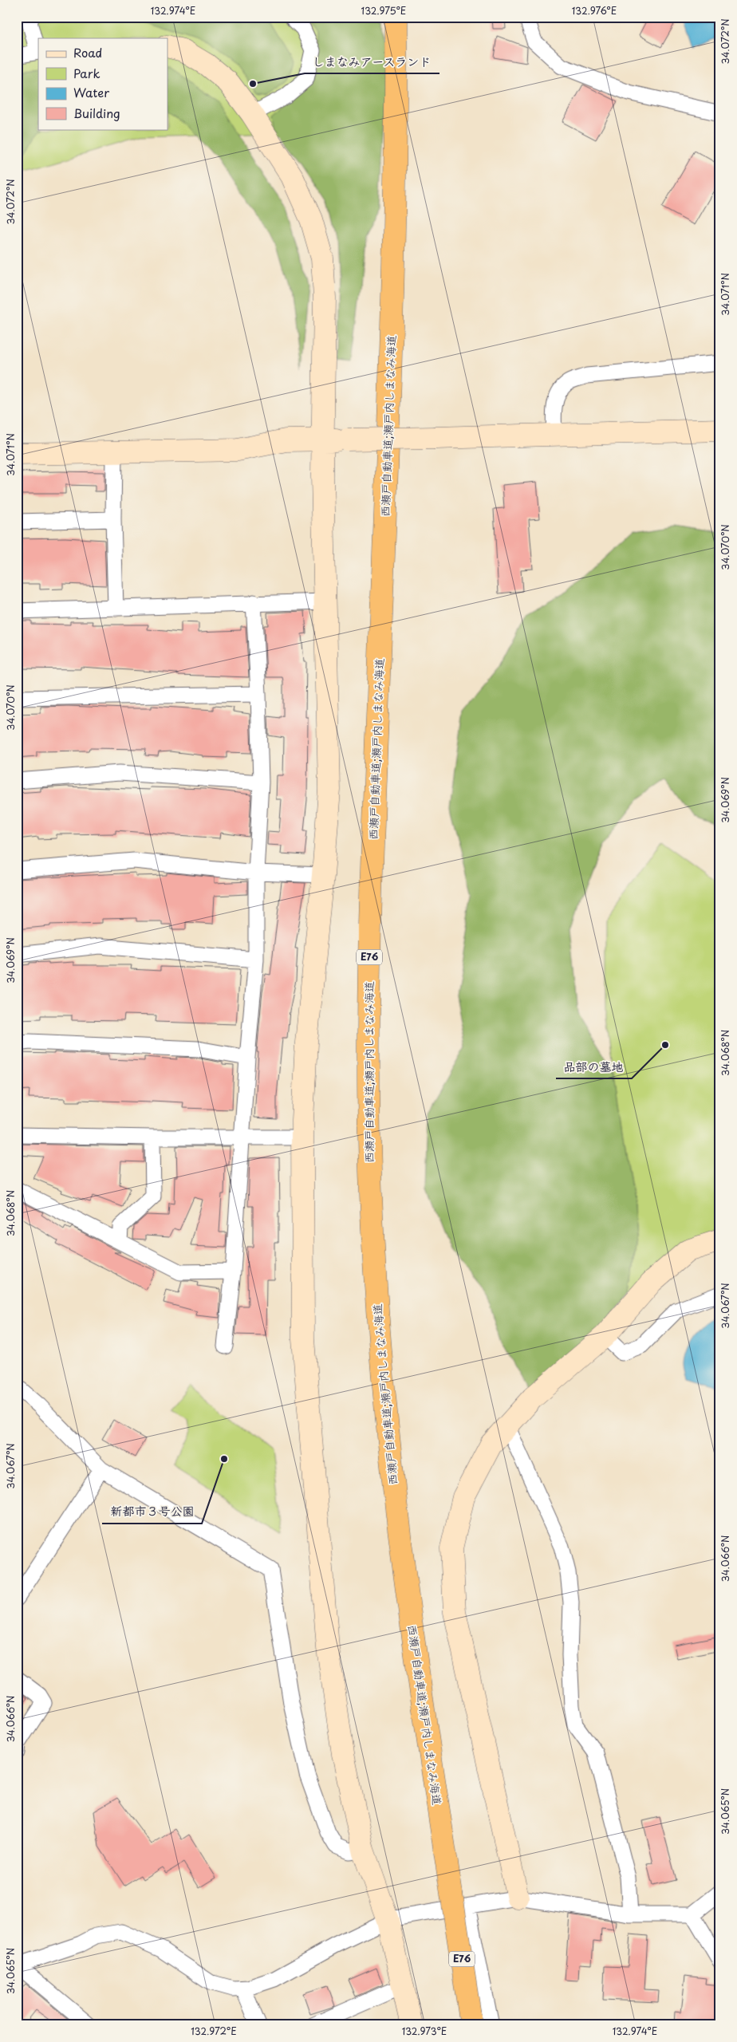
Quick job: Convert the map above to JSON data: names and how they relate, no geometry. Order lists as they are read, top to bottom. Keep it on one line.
{"streets":{"highway":["西瀬戸自動車道;瀬戸内しまなみ海道","E76"]},"places":["しまなみアースランド","品部の墓地","新都市３号公園"],"legend":["Road","Park","Water","Building"],"coordinates":["132.974°E","132.975°E","132.976°E","34.072°N","34.071°N","34.070°N","34.069°N","34.068°N","34.067°N","34.066°N","34.065°N","132.972°E","132.973°E"]}
